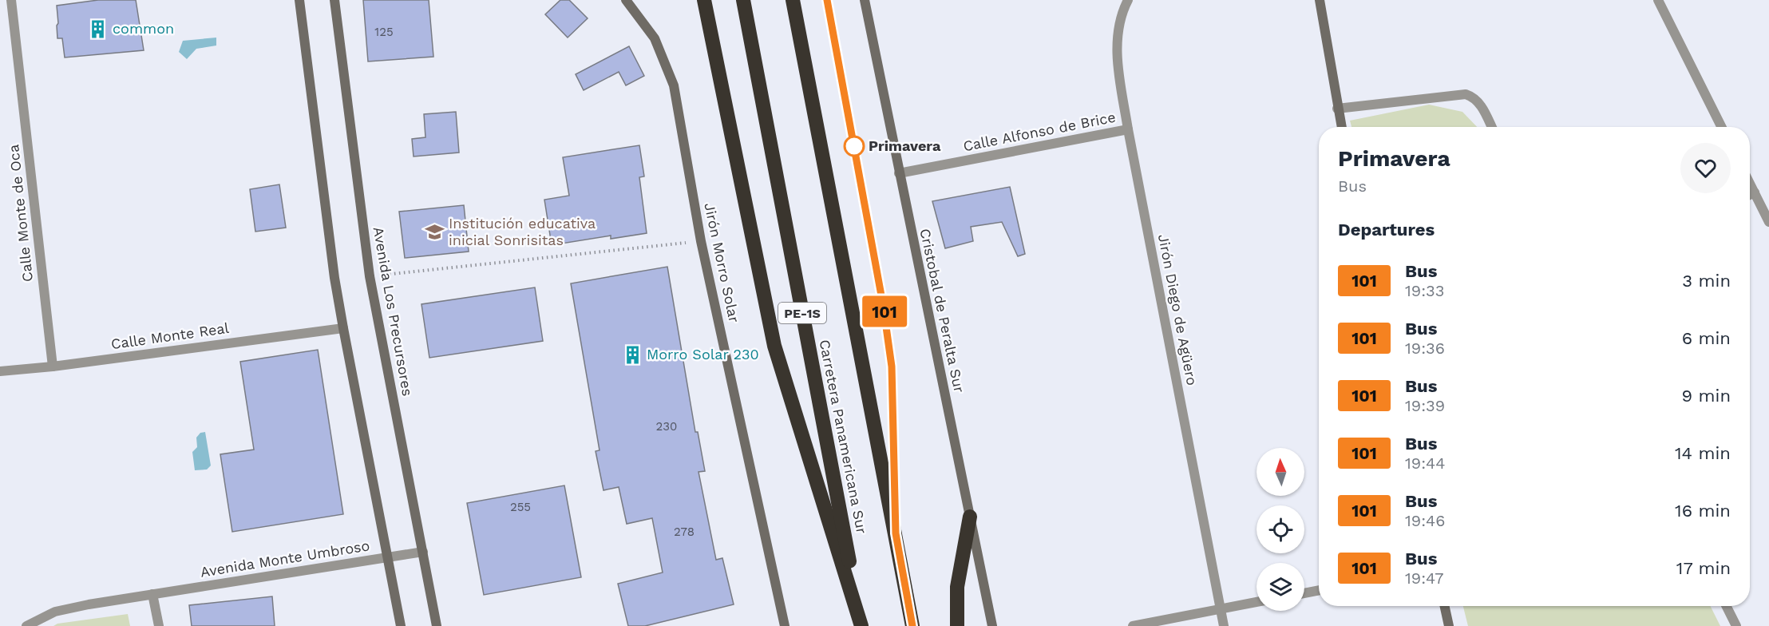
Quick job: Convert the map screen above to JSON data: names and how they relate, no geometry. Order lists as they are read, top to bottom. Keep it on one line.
{"streets":{"highway":["PE-1S","Carretera Panamericana Sur"],"street":["Calle Alfonso de Brice","Calle Monte de Oca","Jirón Morro Solar","Jirón Diego de Agüero","Cristobal de Peralta Sur","Avenida Los Precursores","Calle Monte Real","Avenida Monte Umbroso"]},"crossings":[["Calle Alfonso de Brice","Jirón Diego de Agüero"],["Calle Alfonso de Brice","Cristobal de Peralta Sur"],["Calle Monte de Oca","Calle Monte Real"],["Avenida Los Precursores","Avenida Monte Umbroso"]],"places":{"building":["common","Morro Solar 230"],"other":["Primavera"],"school or university":["Institución educativa inicial Sonrisitas"]},"lines":["bus line 101"],"house_numbers":["125","230","255","278"],"north":"top","page":{"on_map":"101","heading":[["Primavera","Bus"],"Departures"],"list":[{"mark":"101","name":"Bus","note":"19:33","value":"3 min"},{"mark":"101","name":"Bus","note":"19:36","value":"6 min"},{"mark":"101","name":"Bus","note":"19:39","value":"9 min"},{"mark":"101","name":"Bus","note":"19:44","value":"14 min"},{"mark":"101","name":"Bus","note":"19:46","value":"16 min"},{"mark":"101","name":"Bus","note":"19:47","value":"17 min"}]}}
